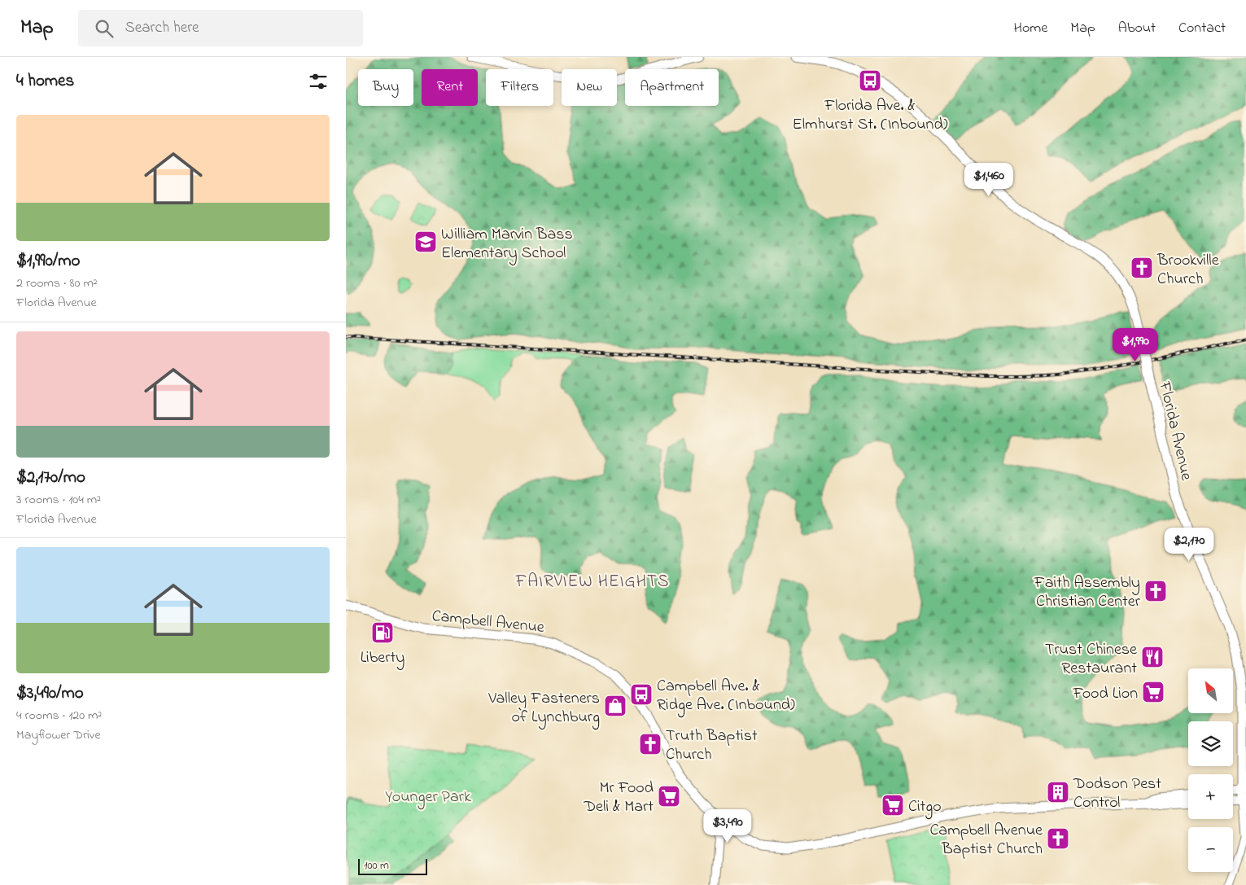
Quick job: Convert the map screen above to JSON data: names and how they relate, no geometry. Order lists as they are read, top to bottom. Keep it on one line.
{"streets":{"main road":["Florida Avenue","Campbell Avenue"]},"districts":["FAIRVIEW HEIGHTS"],"parks":["Younger Park"],"places":{"bus stop":["Florida Ave. & Elmhurst St. (Inbound)","Campbell Ave. & Ridge Ave. (Inbound)"],"school or university":["William Marvin Bass Elementary School"],"church":["Brookville Church","Faith Assembly Christian Center","Truth Baptist Church","Campbell Avenue Baptist Church"],"fuel station":["Liberty"],"restaurant":["Trust Chinese Restaurant"],"supermarket":["Food Lion","Mr Food Deli & Mart","Citgo"],"shop":["Valley Fasteners of Lynchburg"],"building":["Dodson Pest Control"]},"scale_bar":"100 m","north":"top left","page":{"header":"Map","search":"Search here","nav":["Home","Map","About","Contact"],"heading":"4 homes","chip":["Buy","Rent","Filters","New","Apartment"],"list":[{"name":"$1,990/mo","note":"2 rooms · 80 m² · Florida Avenue"},{"name":"$2,170/mo","note":"3 rooms · 104 m² · Florida Avenue"},{"name":"$3,490/mo","note":"4 rooms · 120 m² · Mayflower Drive"}],"price":["$1,460","$1,990","$2,170","$3,490"],"map_buttons":["+","−"],"scale":"100 m"}}
